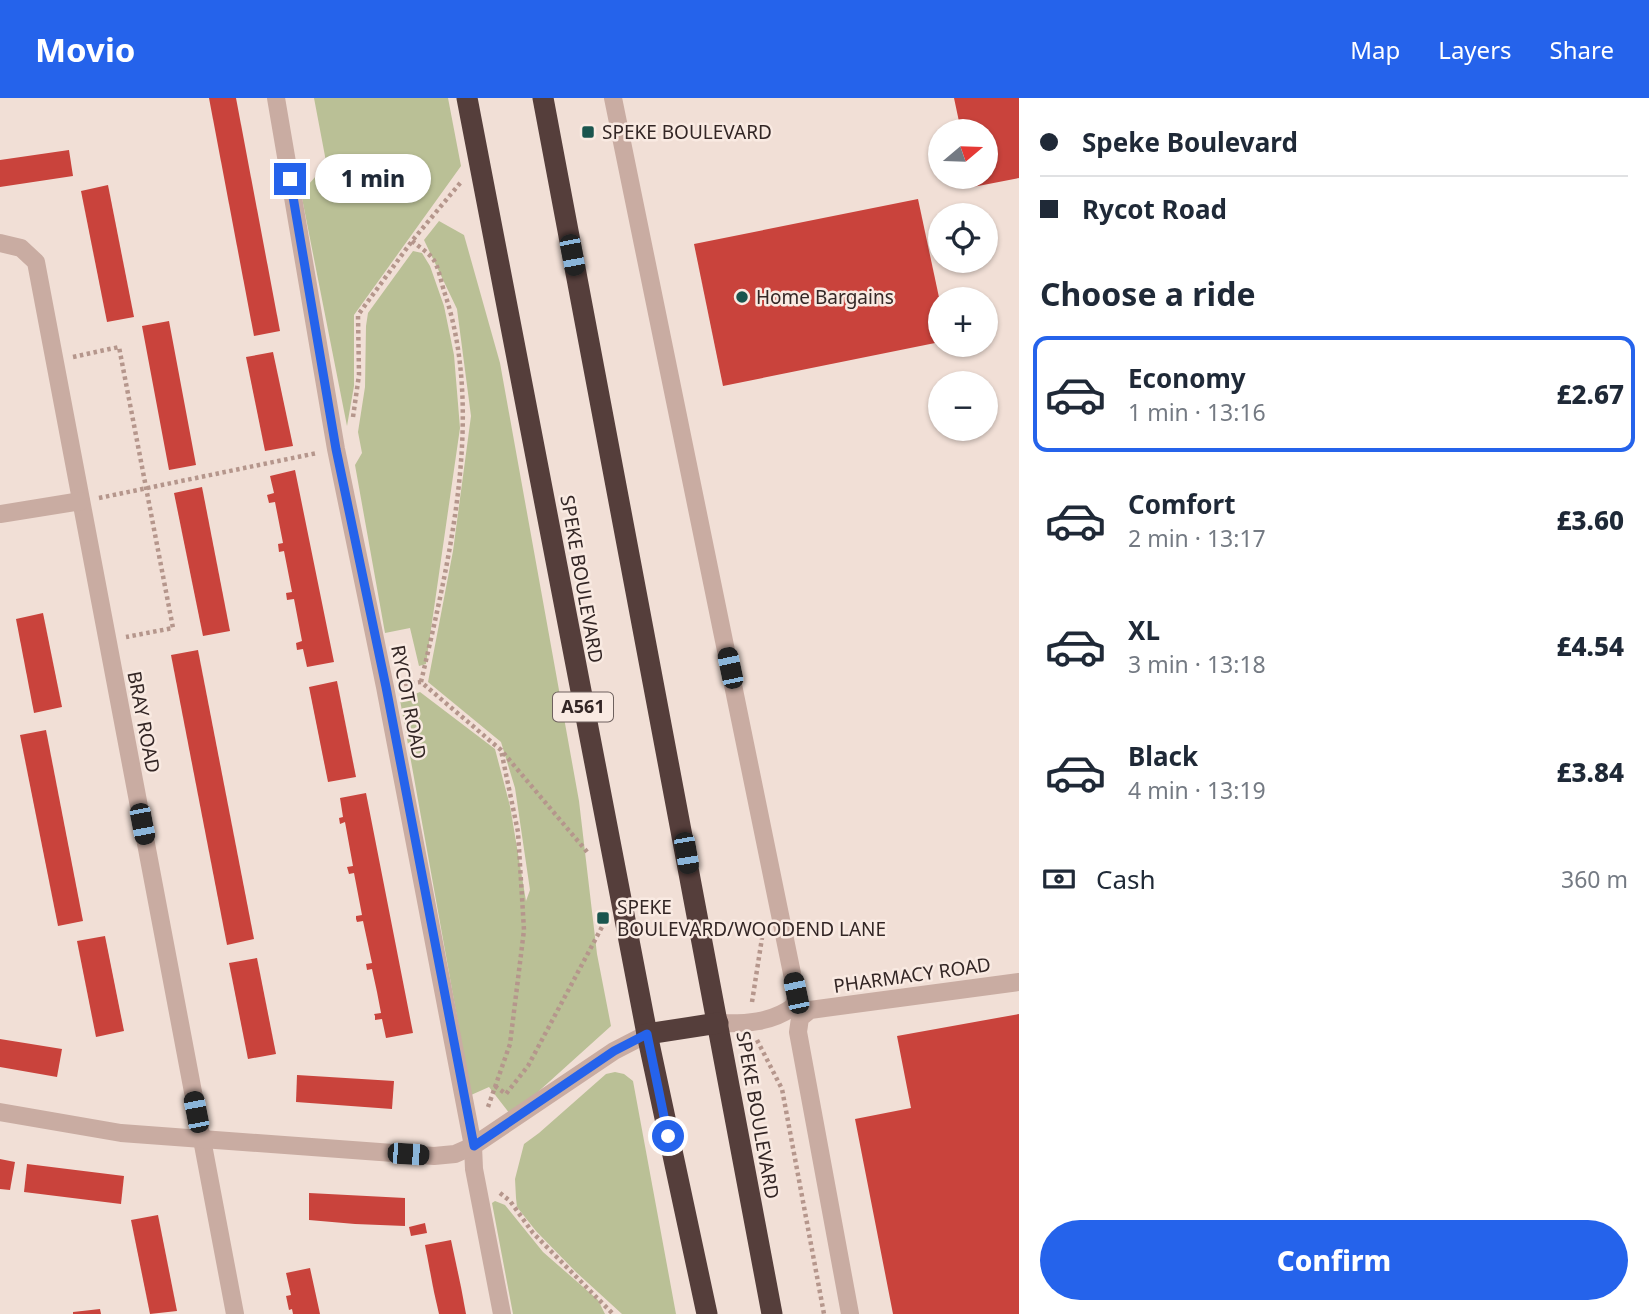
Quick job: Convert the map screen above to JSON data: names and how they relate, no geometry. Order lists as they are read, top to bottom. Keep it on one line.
{"streets":{"highway":["SPEKE BOULEVARD","A561"],"street":["RYCOT ROAD","BRAY ROAD","PHARMACY ROAD"]},"places":{"transit":["SPEKE BOULEVARD","SPEKE BOULEVARD/WOODEND LANE"],"other":["Home Bargains"]},"north":"right","page":{"header":"Movio","nav":["Map","Layers","Share"],"banner":["Speke Boulevard","Rycot Road"],"map_buttons":["+","−"],"bubble":"1 min","heading":"Choose a ride","list":[{"name":"Economy","note":"1 min · 13:16","value":"£2.67"},{"name":"Comfort","note":"2 min · 13:17","value":"£3.60"},{"name":"XL","note":"3 min · 13:18","value":"£4.54"},{"name":"Black","note":"4 min · 13:19","value":"£3.84"}],"pay":["Cash","360 m"],"buttons":"Confirm"}}
